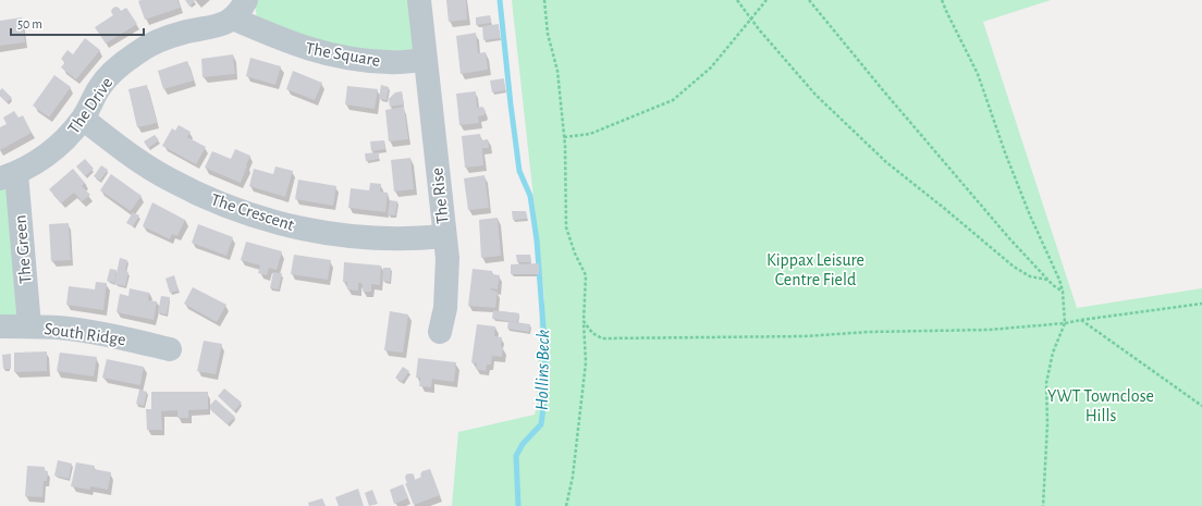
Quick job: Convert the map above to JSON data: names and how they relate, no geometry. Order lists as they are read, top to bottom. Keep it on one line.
{"streets":{"street":["The Square","The Drive","The Rise","The Crescent","The Green","South Ridge"]},"crossings":[["The Square","The Drive"],["The Square","The Rise"],["The Drive","The Crescent"],["The Drive","The Green"],["The Rise","The Crescent"],["The Green","South Ridge"]],"water":["Hollins Beck"],"parks":["Kippax Leisure Centre Field","YWT Townclose Hills"],"scale_bar":"50 m"}
